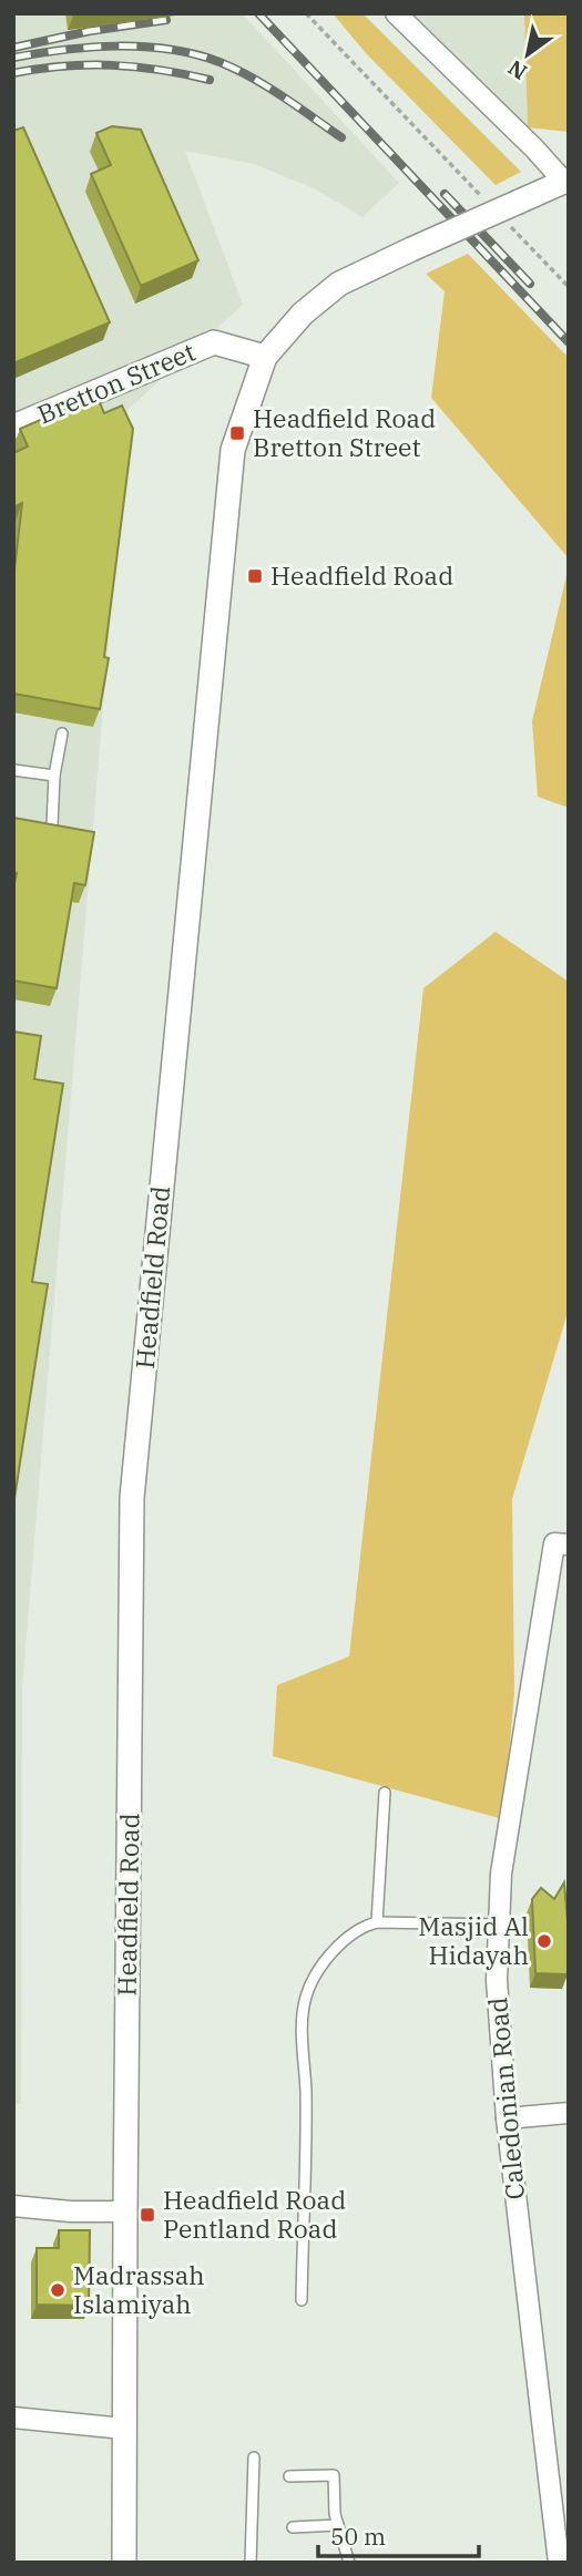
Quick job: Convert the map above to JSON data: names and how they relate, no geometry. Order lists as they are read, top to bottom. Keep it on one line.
{"streets":{"street":["Bretton Street","Headfield Road","Caledonian Road"]},"crossings":[["Bretton Street","Headfield Road"]],"places":{"transit":["Headfield Road Bretton Street","Headfield Road","Headfield Road Pentland Road"],"other":["Masjid Al Hidayah","Madrassah Islamiyah"]},"scale_bar":"50 m","north":"bottom left"}
